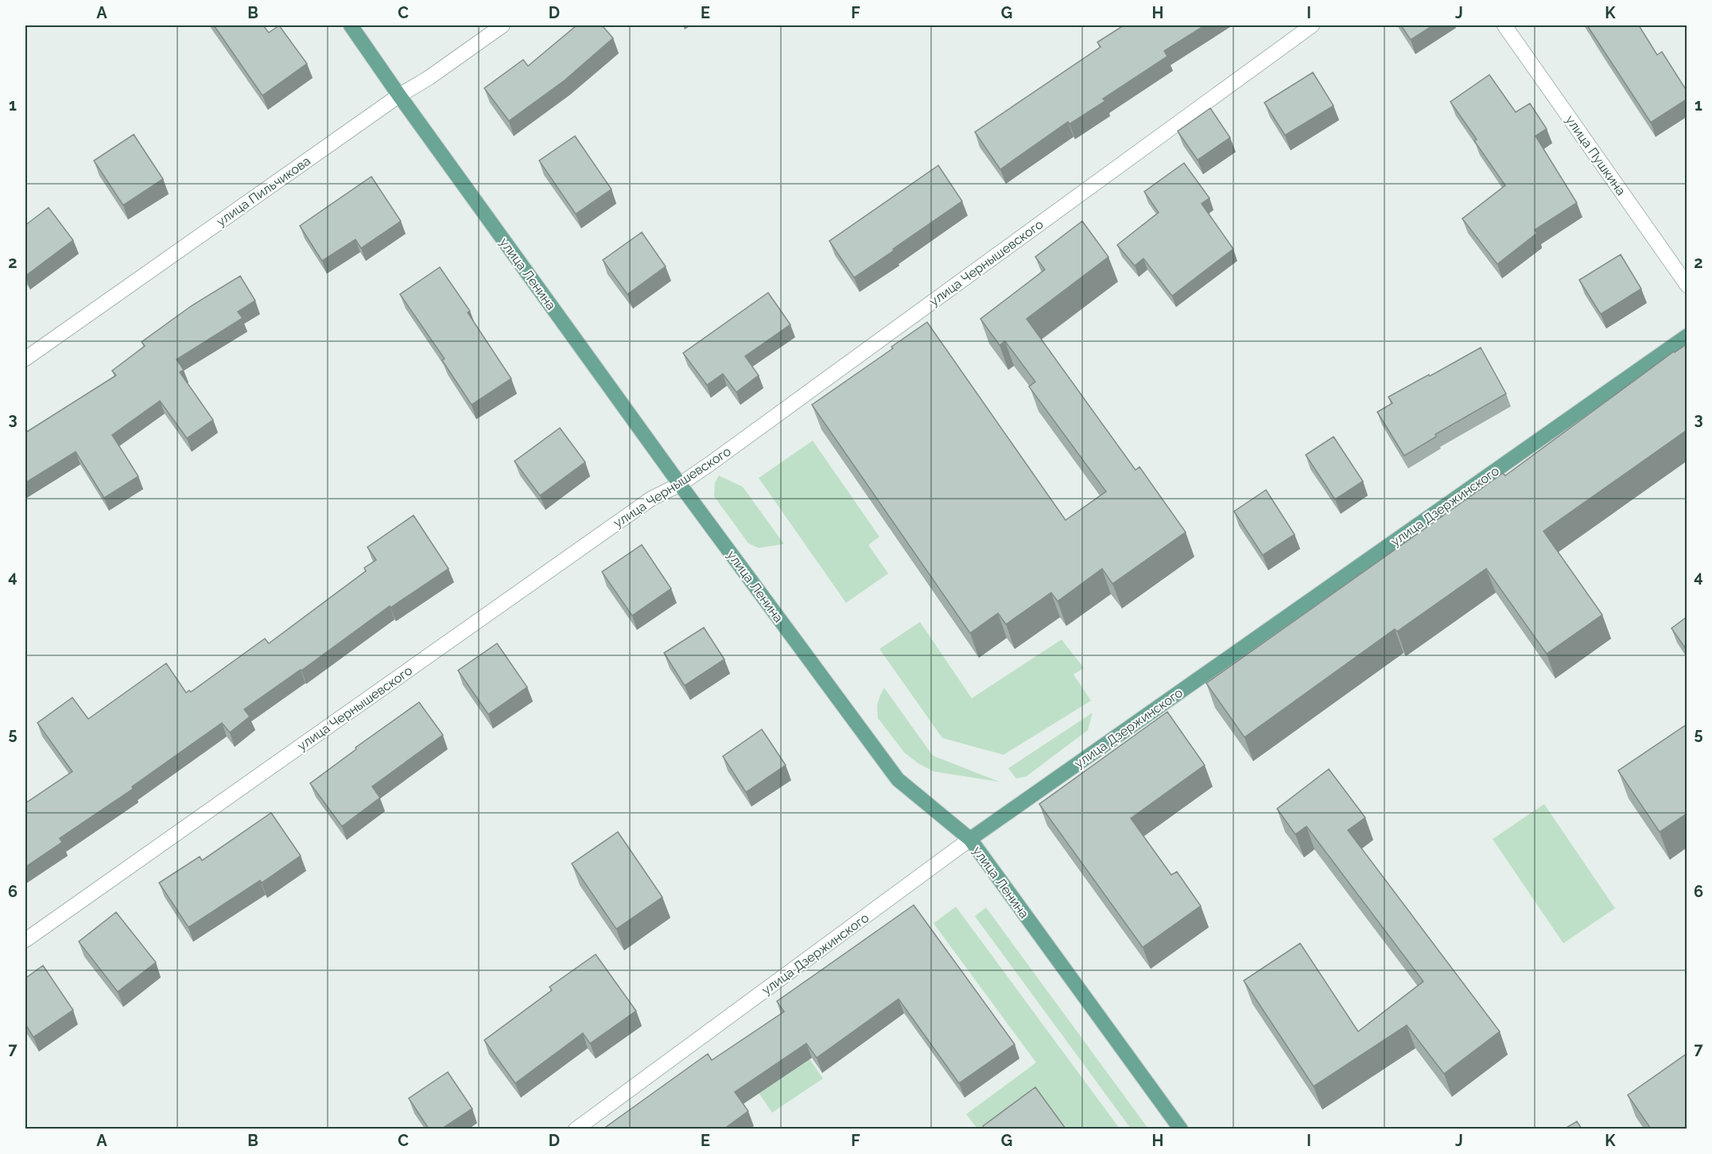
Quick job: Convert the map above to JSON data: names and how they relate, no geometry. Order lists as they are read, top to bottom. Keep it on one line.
{"streets":{"main road":["улица Ленина","улица Дзержинского"],"street":["улица Пушкина","улица Пильчикова","улица Чернышевского"]},"crossings":[["улица Пильчикова","улица Ленина"],["улица Чернышевского","улица Ленина"],["улица Ленина","улица Дзержинского"]],"grid":{"columns":["A","B","C","D","E","F","G","H","I","J","K"],"rows":["1","2","3","4","5","6","7"]}}
